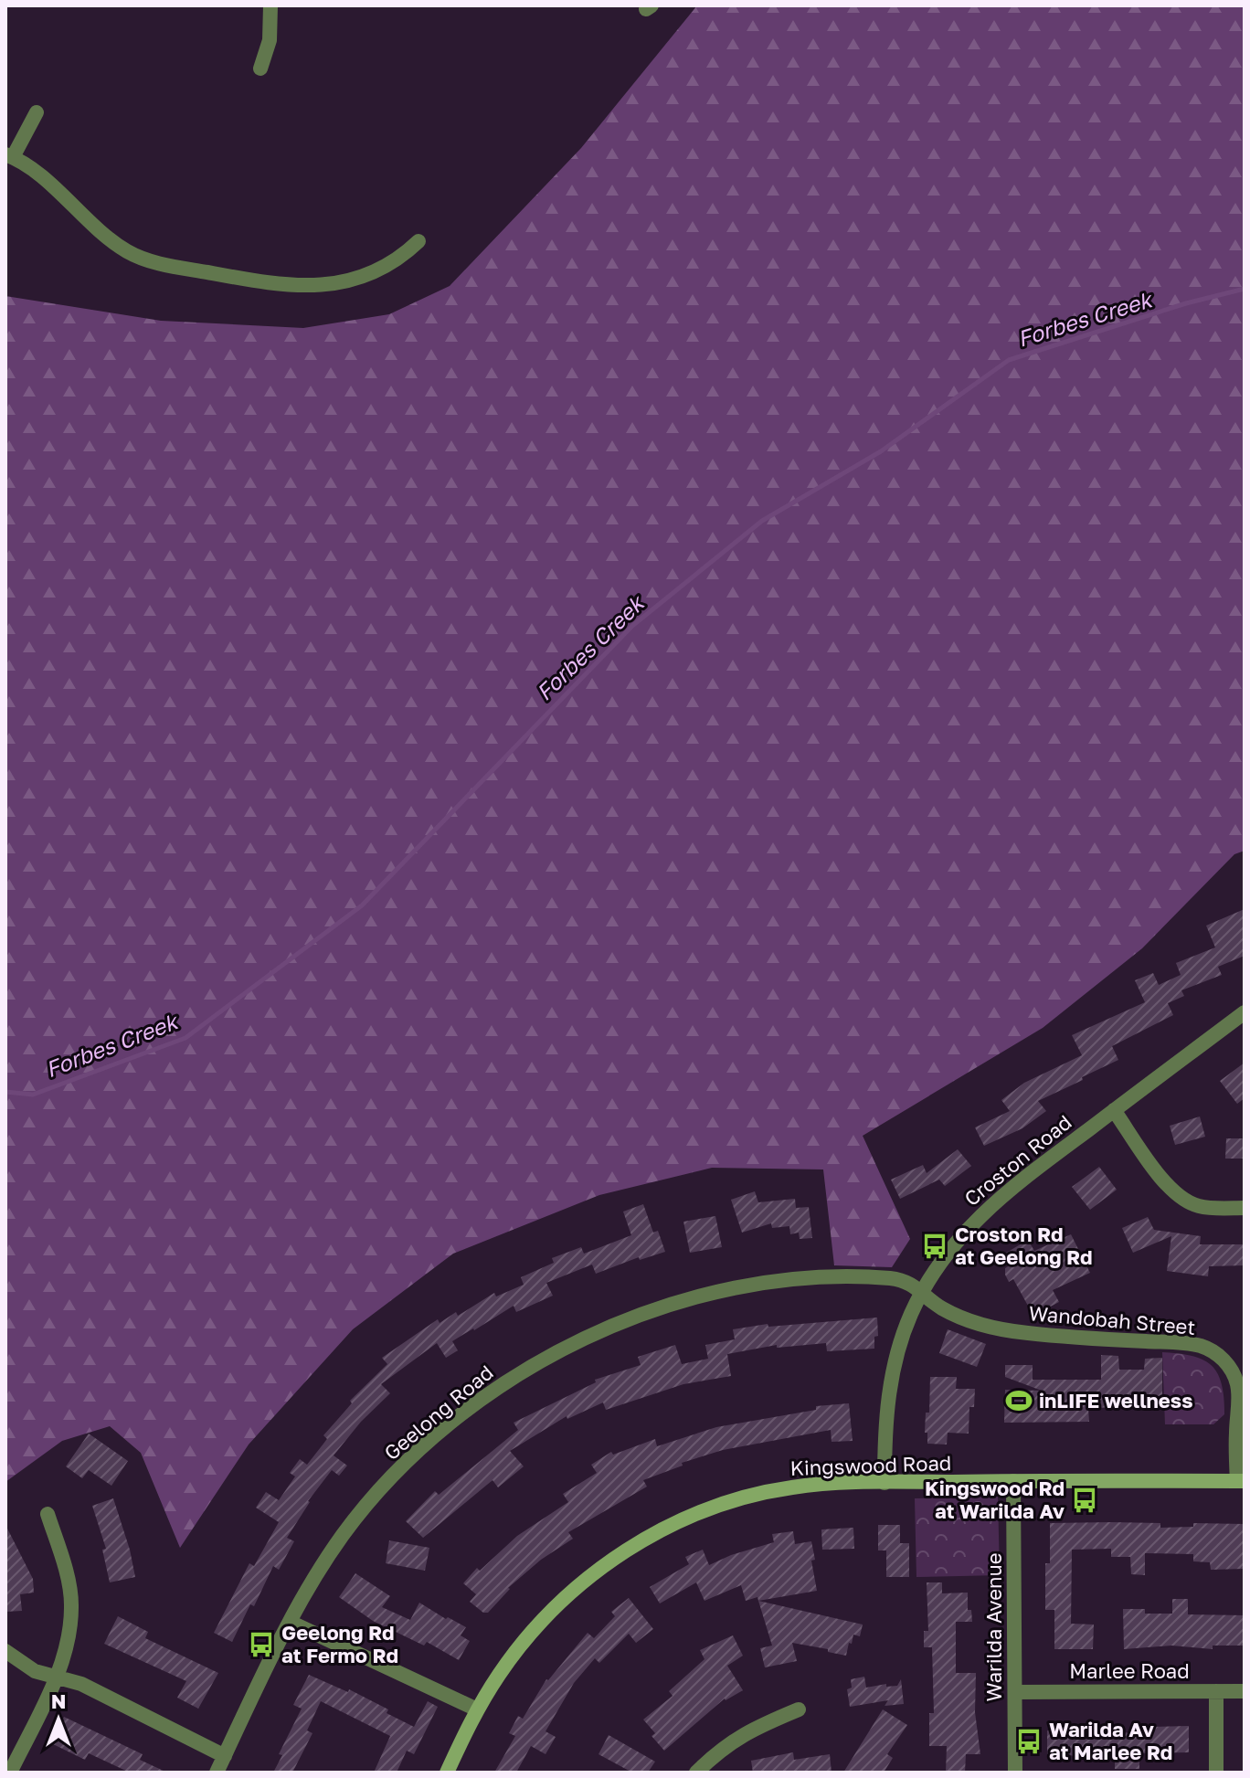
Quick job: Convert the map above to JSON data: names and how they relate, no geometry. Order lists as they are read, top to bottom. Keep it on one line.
{"streets":{"street":["Croston Road","Wandobah Street","Geelong Road","Kingswood Road","Warilda Avenue","Marlee Road"]},"crossings":[["Croston Road","Wandobah Street"],["Croston Road","Geelong Road"],["Croston Road","Kingswood Road"],["Wandobah Street","Geelong Road"],["Wandobah Street","Kingswood Road"],["Kingswood Road","Warilda Avenue"],["Warilda Avenue","Marlee Road"]],"water":["Forbes Creek"],"places":{"bus stop":["Croston Rd at Geelong Rd","Kingswood Rd at Warilda Av","Geelong Rd at Fermo Rd","Warilda Av at Marlee Rd"],"sports":["inLIFE wellness"]},"north":"top"}
